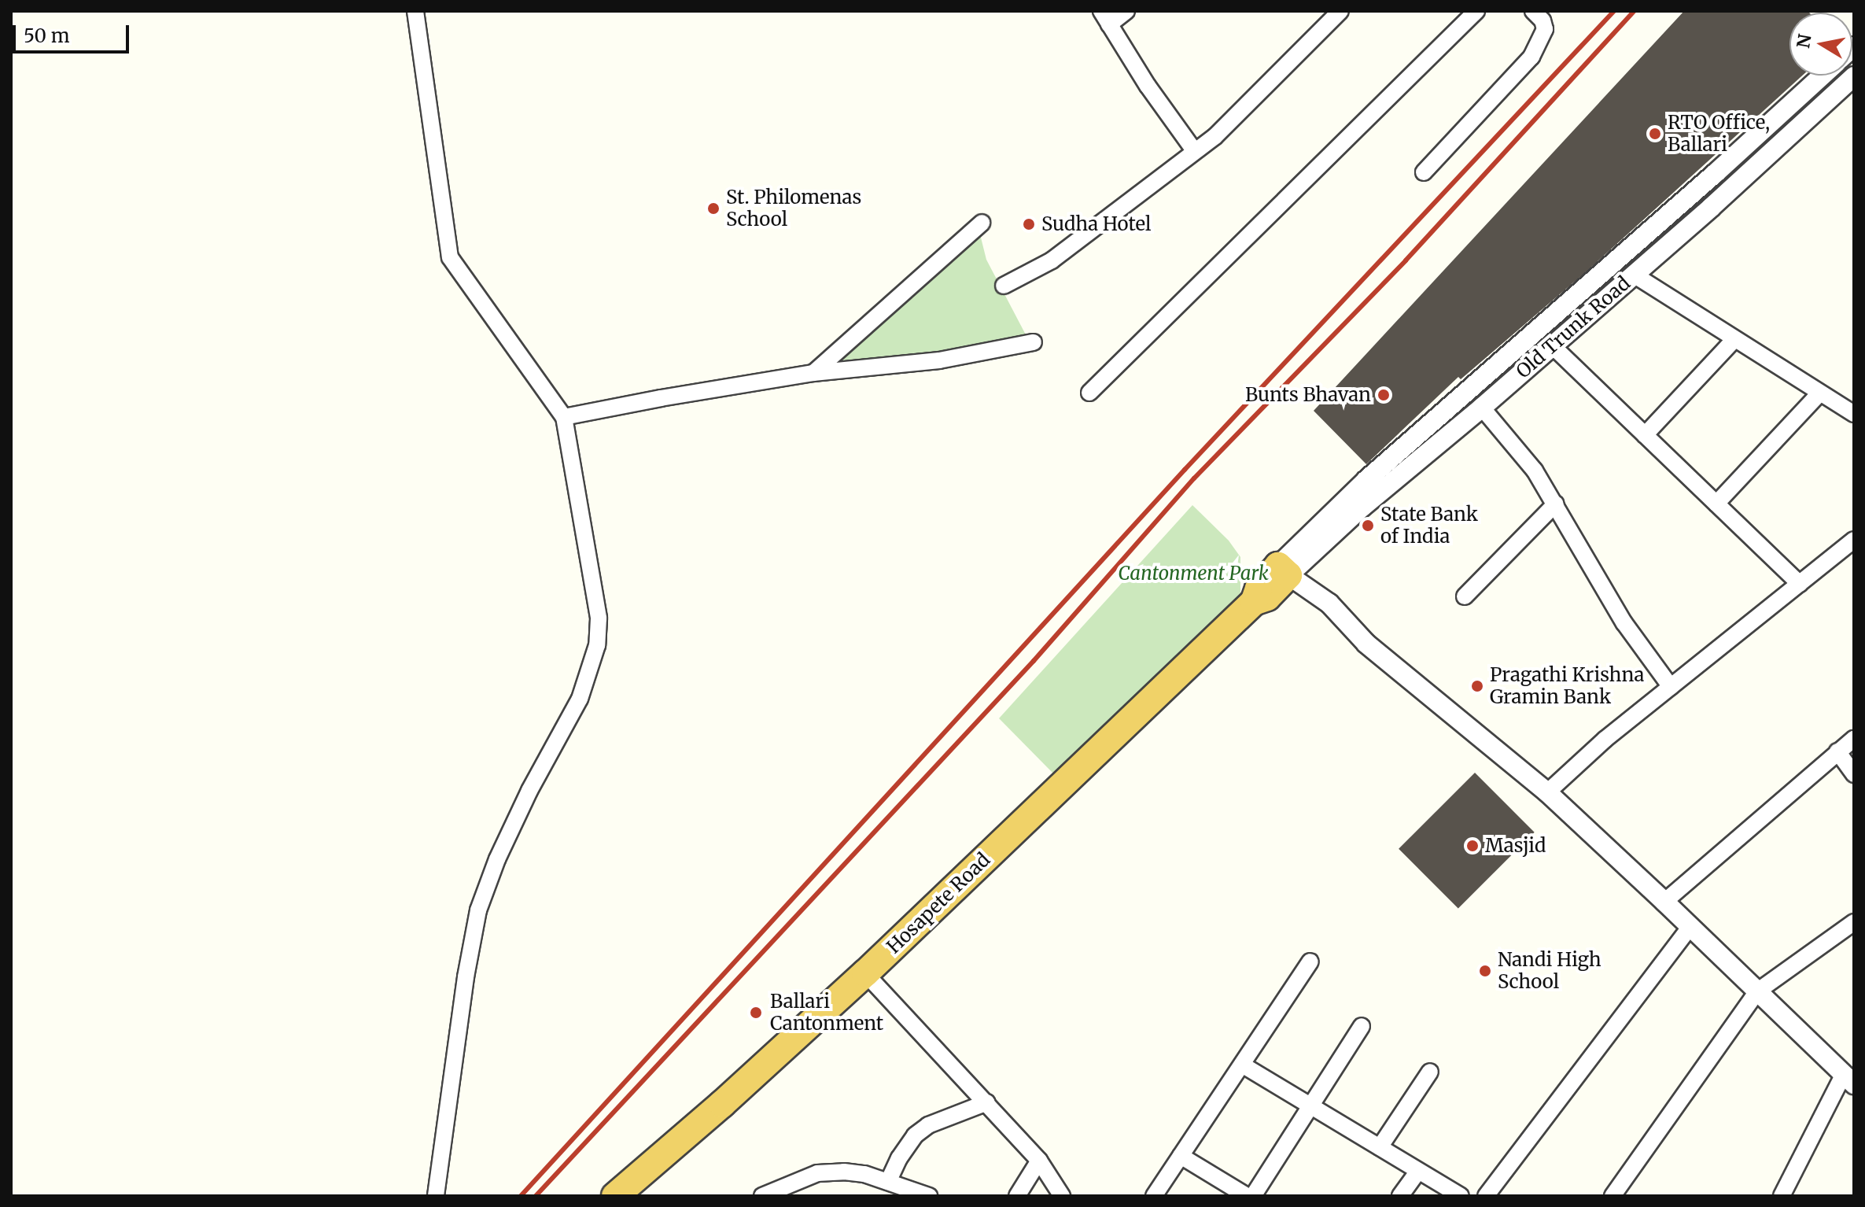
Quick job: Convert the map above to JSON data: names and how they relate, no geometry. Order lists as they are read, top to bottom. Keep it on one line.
{"streets":{"highway":["Hosapete Road"],"street":["Old Trunk Road"]},"crossings":[["Old Trunk Road","Hosapete Road"]],"parks":["Cantonment Park"],"places":["RTO Office, Ballari","St. Philomenas School","Sudha Hotel","Bunts Bhavan","State Bank of India","Pragathi Krishna Gramin Bank","Masjid","Nandi High School","Ballari Cantonment"],"scale_bar":"50 m","north":"left"}
